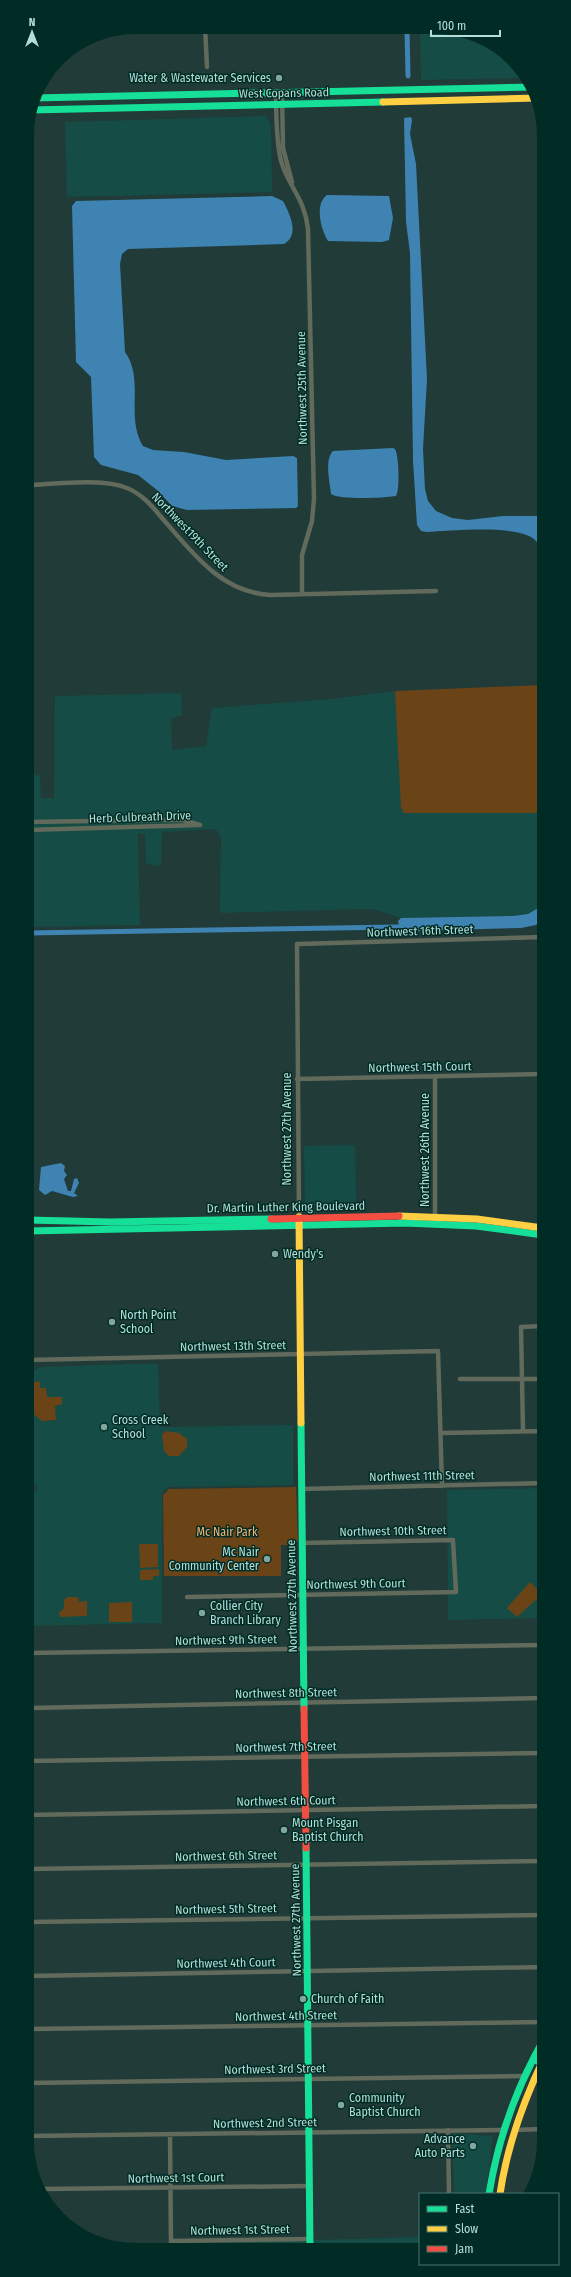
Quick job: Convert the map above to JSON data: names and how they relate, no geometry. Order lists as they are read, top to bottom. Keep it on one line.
{"streets":{"main road":["West Copans Road","Northwest 27th Avenue","Dr. Martin Luther King Boulevard"],"street":["Northwest 25th Avenue","Northwest19th Street","Herb Culbreath Drive","Northwest 16th Street","Northwest 15th Court","Northwest 26th Avenue","Northwest 13th Street","Northwest 11th Street","Northwest 10th Street","Northwest 9th Court","Northwest 9th Street","Northwest 8th Street","Northwest 7th Street","Northwest 6th Court","Northwest 6th Street","Northwest 5th Street","Northwest 4th Court","Northwest 4th Street","Northwest 3rd Street","Northwest 2nd Street","Northwest 1st Court","Northwest 1st Street"]},"crossings":[["West Copans Road","Northwest 25th Avenue"],["Northwest 25th Avenue","Northwest19th Street"],["Northwest 16th Street","Northwest 27th Avenue"],["Northwest 15th Court","Northwest 27th Avenue"],["Northwest 15th Court","Northwest 26th Avenue"],["Northwest 27th Avenue","Dr. Martin Luther King Boulevard"],["Northwest 27th Avenue","Northwest 13th Street"],["Northwest 27th Avenue","Northwest 11th Street"],["Northwest 27th Avenue","Northwest 10th Street"],["Northwest 27th Avenue","Northwest 9th Court"],["Northwest 27th Avenue","Northwest 9th Street"],["Northwest 27th Avenue","Northwest 8th Street"],["Northwest 27th Avenue","Northwest 7th Street"],["Northwest 27th Avenue","Northwest 6th Court"],["Northwest 27th Avenue","Northwest 6th Street"],["Northwest 27th Avenue","Northwest 5th Street"],["Northwest 27th Avenue","Northwest 4th Court"],["Northwest 27th Avenue","Northwest 4th Street"],["Northwest 27th Avenue","Northwest 3rd Street"],["Northwest 27th Avenue","Northwest 2nd Street"],["Northwest 27th Avenue","Northwest 1st Court"],["Northwest 27th Avenue","Northwest 1st Street"],["Northwest 26th Avenue","Dr. Martin Luther King Boulevard"],["Northwest 10th Street","Northwest 9th Court"]],"parks":["Mc Nair Park"],"places":["Water & Wastewater Services","Wendy's","North Point School","Cross Creek School","Mc Nair Community Center","Collier City Branch Library","Mount Pisgan Baptist Church","Church of Faith","Community Baptist Church","Advance Auto Parts"],"legend":["Fast","Slow","Jam"],"scale_bar":"100 m","north":"top"}
